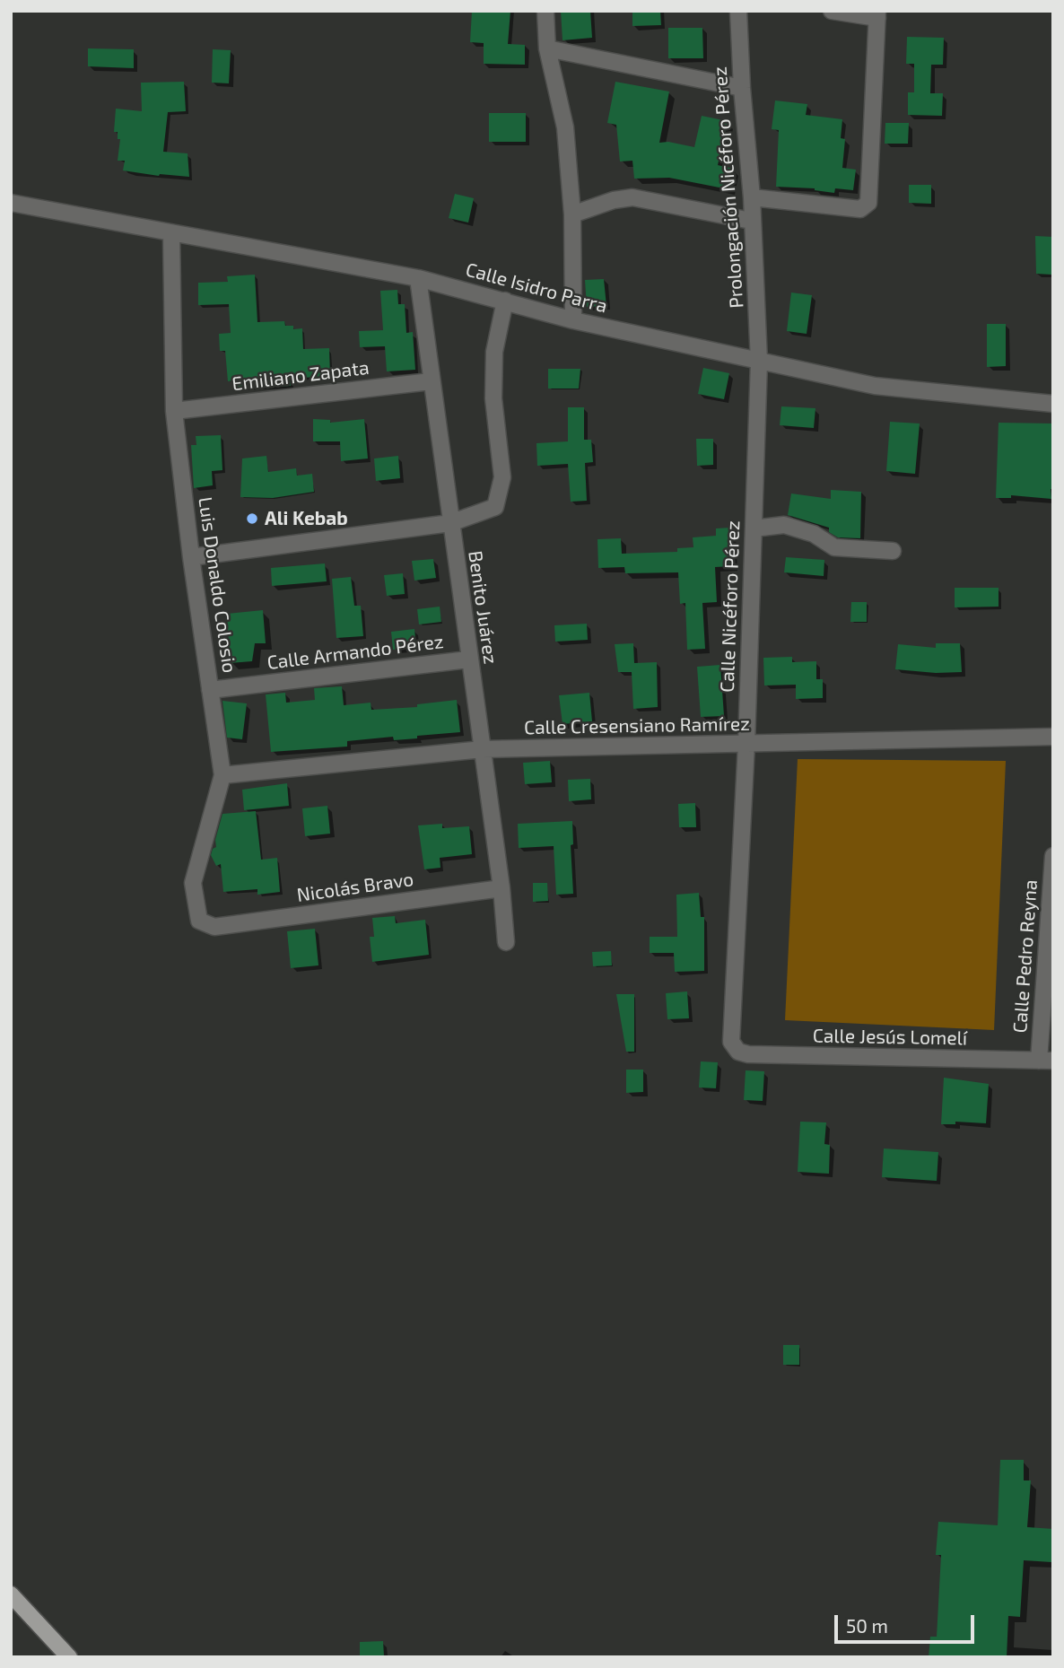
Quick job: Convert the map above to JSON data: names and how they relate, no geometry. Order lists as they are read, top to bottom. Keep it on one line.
{"streets":{"street":["Prolongación Nicéforo Pérez","Calle Isidro Parra","Emiliano Zapata","Luis Donaldo Colosio","Calle Nicéforo Pérez","Benito Juárez","Calle Armando Pérez","Calle Cresensiano Ramírez","Nicolás Bravo","Calle Pedro Reyna","Calle Jesús Lomelí"]},"crossings":[["Prolongación Nicéforo Pérez","Calle Isidro Parra"],["Prolongación Nicéforo Pérez","Calle Nicéforo Pérez"],["Calle Isidro Parra","Luis Donaldo Colosio"],["Calle Isidro Parra","Calle Nicéforo Pérez"],["Calle Isidro Parra","Benito Juárez"],["Emiliano Zapata","Luis Donaldo Colosio"],["Emiliano Zapata","Benito Juárez"],["Luis Donaldo Colosio","Calle Armando Pérez"],["Luis Donaldo Colosio","Calle Cresensiano Ramírez"],["Luis Donaldo Colosio","Nicolás Bravo"],["Calle Nicéforo Pérez","Calle Cresensiano Ramírez"],["Calle Nicéforo Pérez","Calle Jesús Lomelí"],["Benito Juárez","Calle Armando Pérez"],["Benito Juárez","Calle Cresensiano Ramírez"],["Benito Juárez","Nicolás Bravo"],["Calle Pedro Reyna","Calle Jesús Lomelí"]],"places":["Ali Kebab"],"scale_bar":"50 m"}
